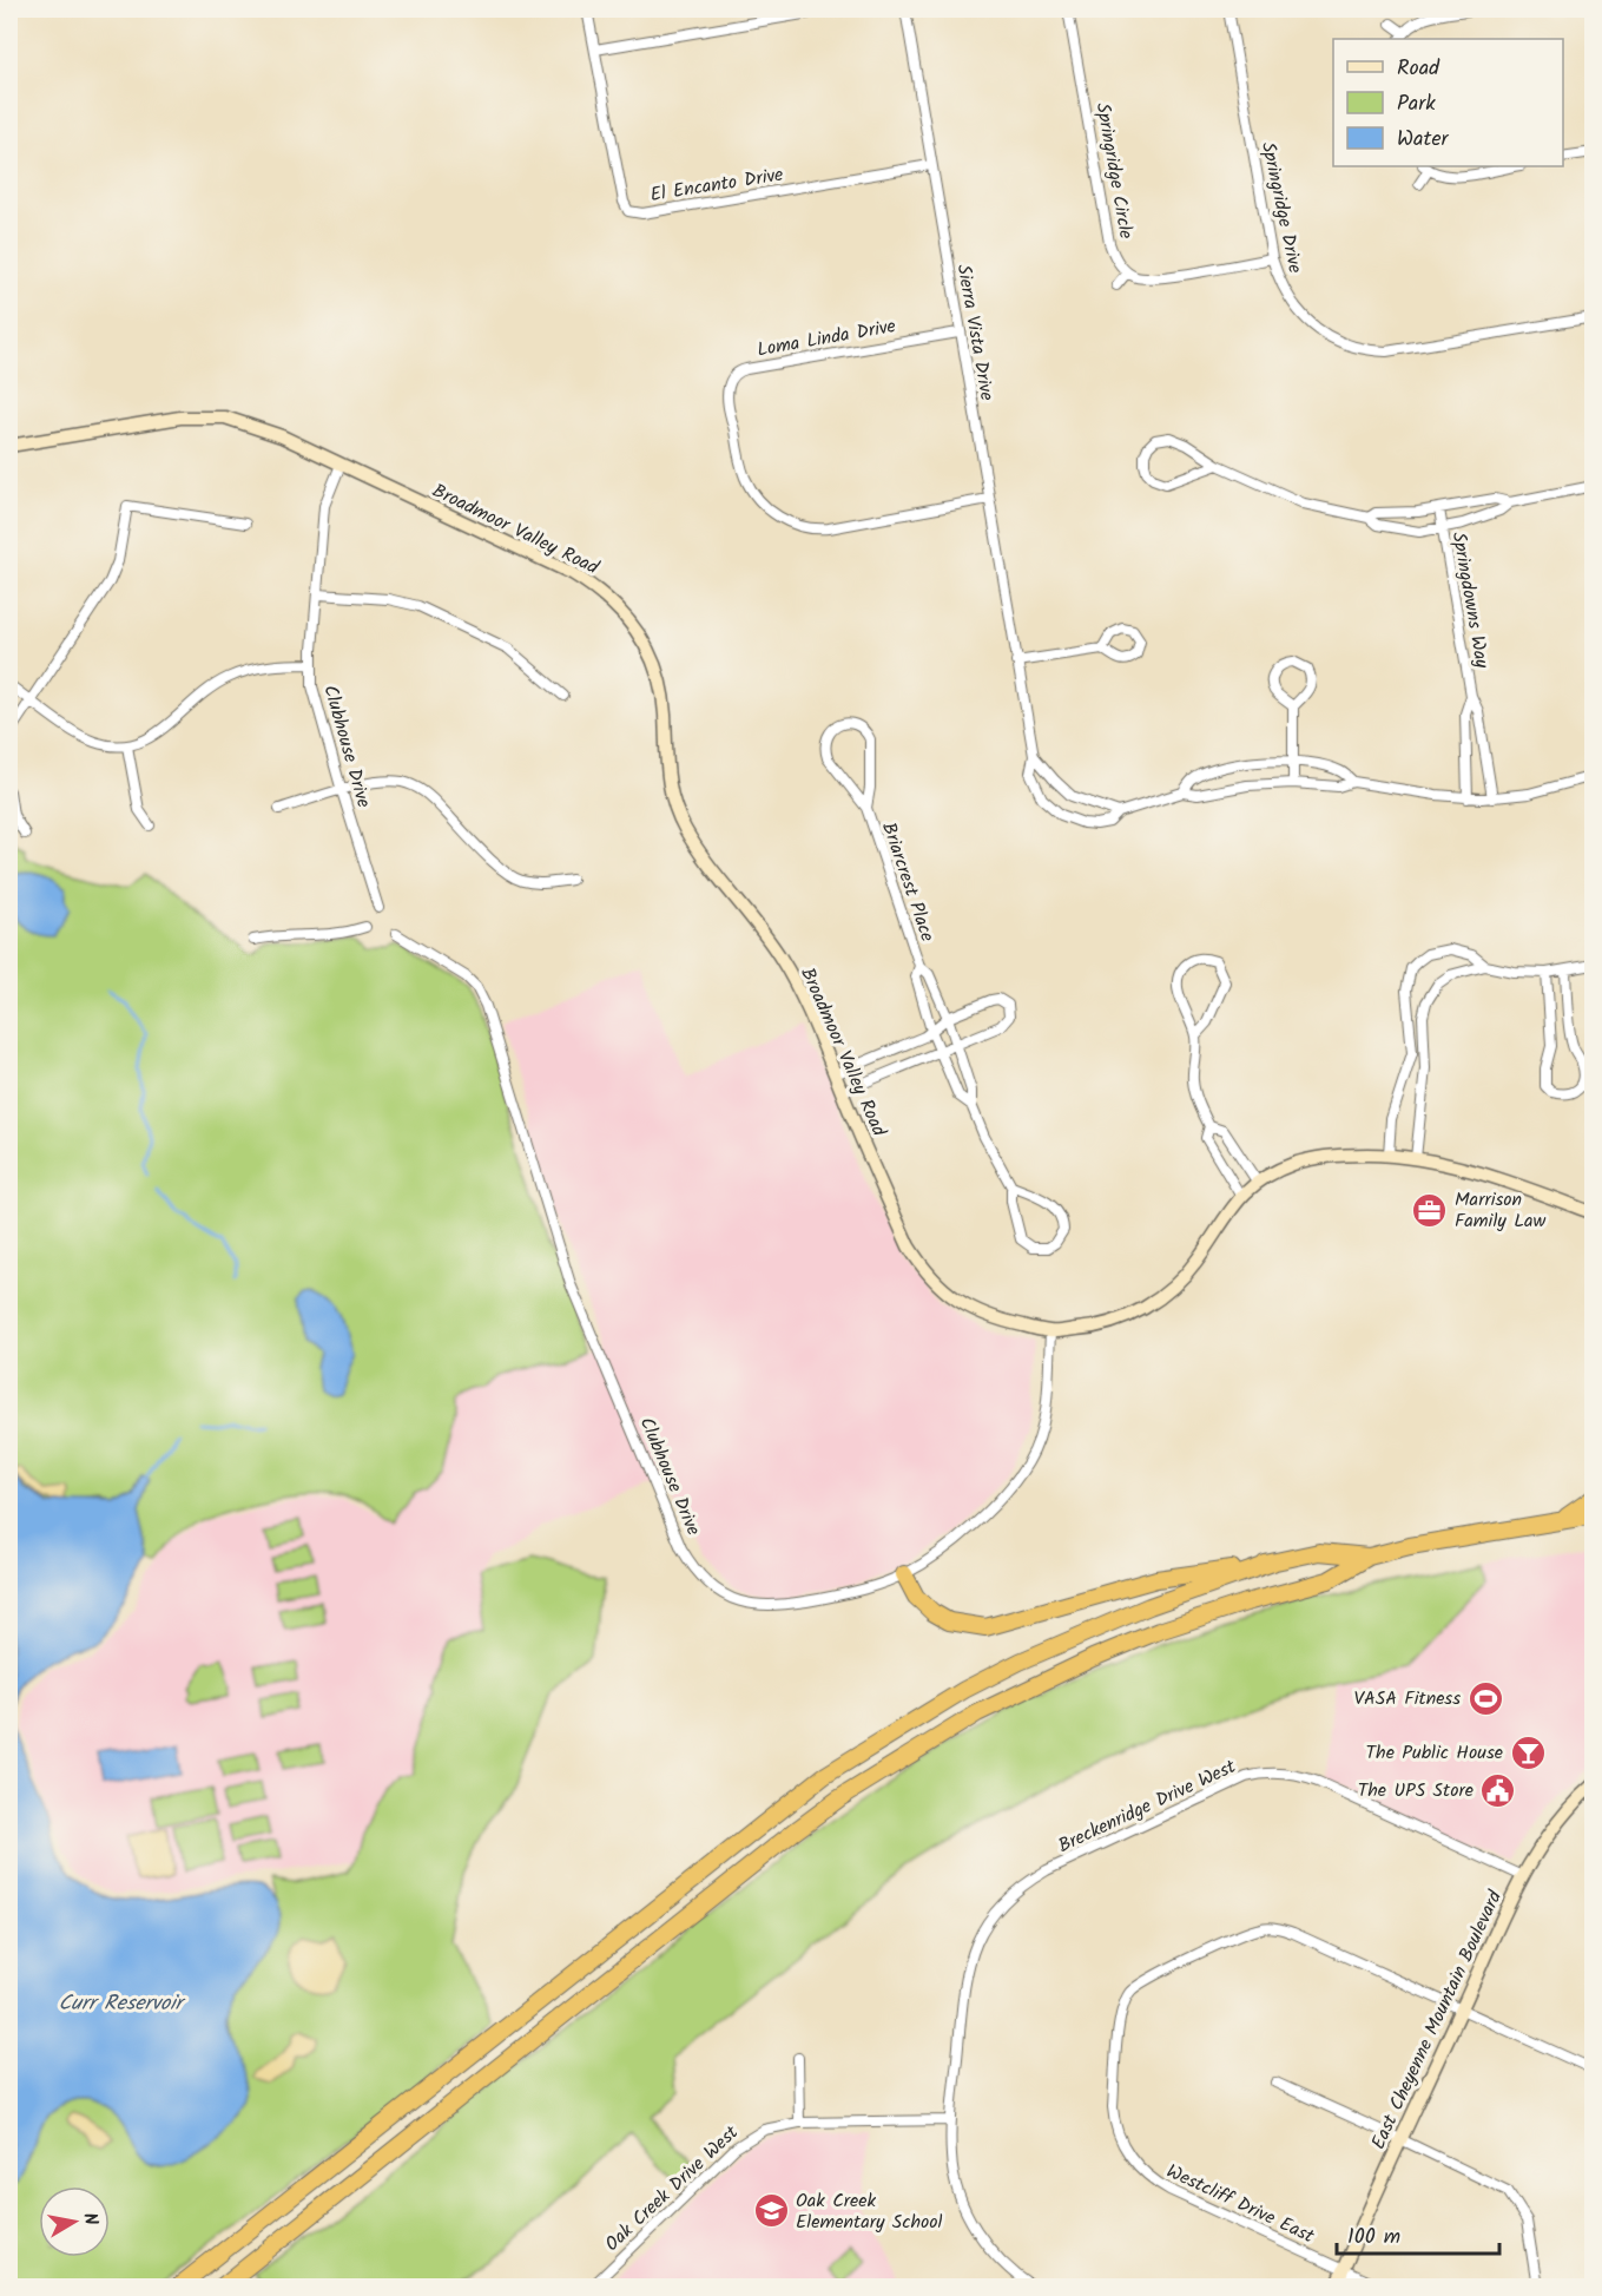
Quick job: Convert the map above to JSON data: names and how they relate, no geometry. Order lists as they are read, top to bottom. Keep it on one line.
{"streets":{"street":["Springridge Circle","El Encanto Drive","Springridge Drive","Sierra Vista Drive","Loma Linda Drive","Broadmoor Valley Road","Springdowns Way","Clubhouse Drive","Briarcrest Place","Breckenridge Drive West","East Cheyenne Mountain Boulevard","Oak Creek Drive West","Westcliff Drive East"]},"crossings":[["El Encanto Drive","Sierra Vista Drive"],["Sierra Vista Drive","Loma Linda Drive"],["Broadmoor Valley Road","Clubhouse Drive"],["Breckenridge Drive West","East Cheyenne Mountain Boulevard"],["Breckenridge Drive West","Oak Creek Drive West"],["East Cheyenne Mountain Boulevard","Westcliff Drive East"]],"water":["Curr Reservoir"],"places":{"office":["Marrison Family Law"],"sports":["VASA Fitness"],"bar":["The Public House"],"public building":["The UPS Store"],"school or university":["Oak Creek Elementary School"]},"legend":["Road","Park","Water"],"scale_bar":"100 m","north":"right"}
